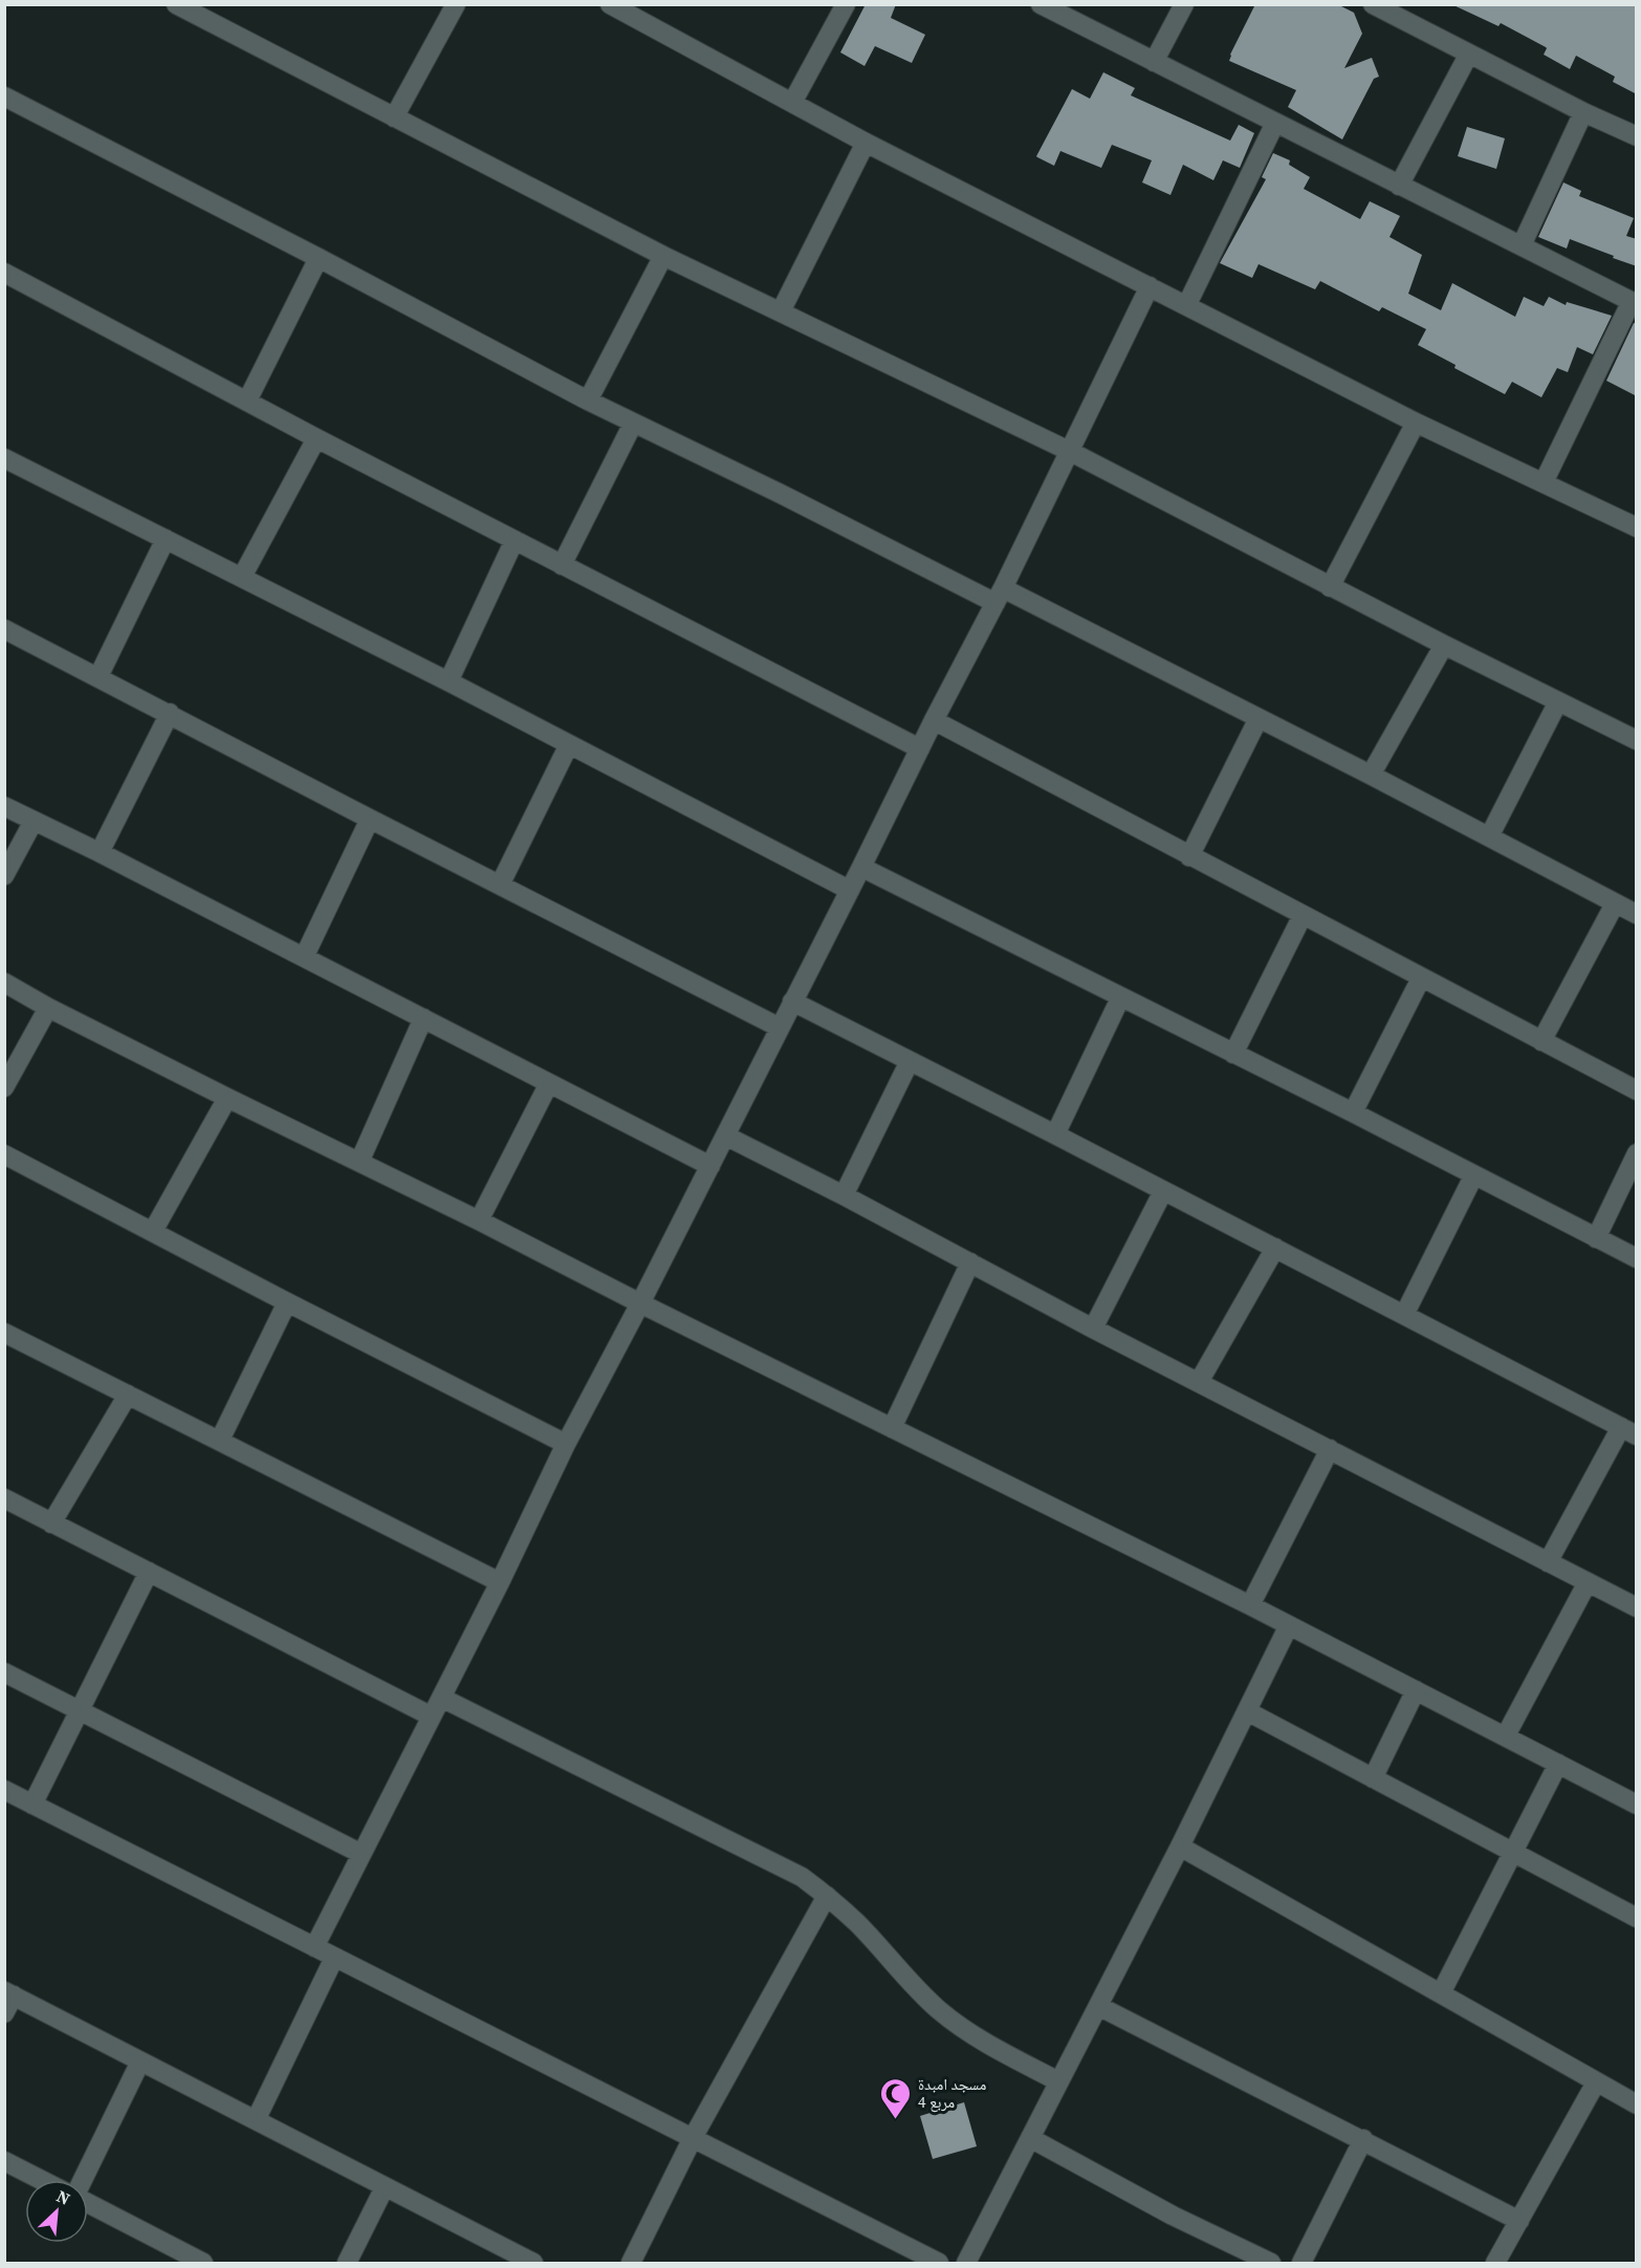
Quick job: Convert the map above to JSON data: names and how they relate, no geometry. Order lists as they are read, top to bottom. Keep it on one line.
{"places":{"mosque":["مسجد امبدة مربع 4"]},"north":"top right"}
